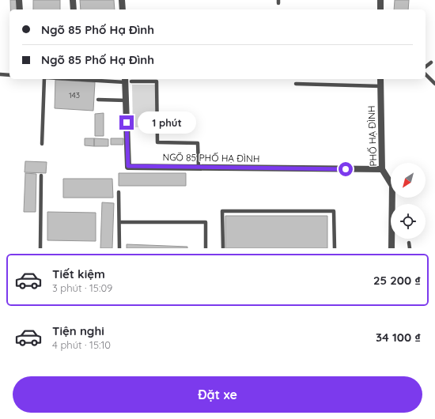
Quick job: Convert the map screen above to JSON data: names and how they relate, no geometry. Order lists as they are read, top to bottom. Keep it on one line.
{"streets":{"street":["PHỐ HẠ ĐÌNH","NGÕ 85 PHỐ HẠ ĐÌNH"]},"crossings":[["PHỐ HẠ ĐÌNH","NGÕ 85 PHỐ HẠ ĐÌNH"]],"house_numbers":["143"],"north":"bottom left","page":{"banner":["Ngõ 85 Phố Hạ Đình","Ngõ 85 Phố Hạ Đình"],"bubble":"1 phút","list":[{"name":"Tiết kiệm","note":"3 phút · 15:09","value":"25 200 ₫"},{"name":"Tiện nghi","note":"4 phút · 15:10","value":"34 100 ₫"}],"buttons":"Đặt xe"}}
